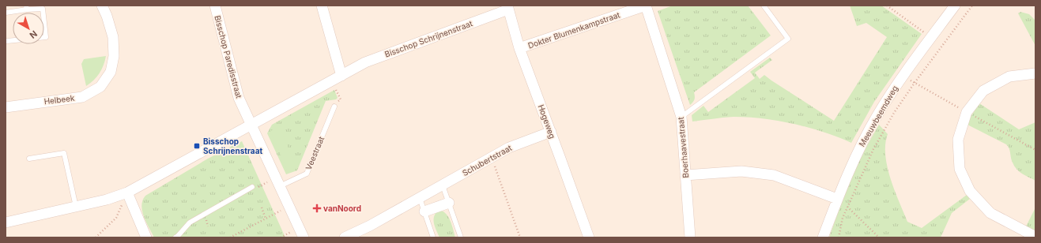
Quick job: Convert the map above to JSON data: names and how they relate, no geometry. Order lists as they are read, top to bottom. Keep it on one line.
{"streets":{"street":["Dokter Blumenkampstraat","Bisschop Schrijnenstraat","Bisschop Paredisstraat","Helbeek","Meeuwbeemdweg","Hogeweg","Boerhaavestraat","Schubertstraat"],"lane":["Veestraat"]},"crossings":[["Dokter Blumenkampstraat","Hogeweg"],["Dokter Blumenkampstraat","Boerhaavestraat"],["Bisschop Schrijnenstraat","Bisschop Paredisstraat"],["Bisschop Schrijnenstraat","Hogeweg"],["Hogeweg","Schubertstraat"]],"places":{"transit":["Bisschop Schrijnenstraat"],"health":["vanNoord"]},"north":"bottom right"}
